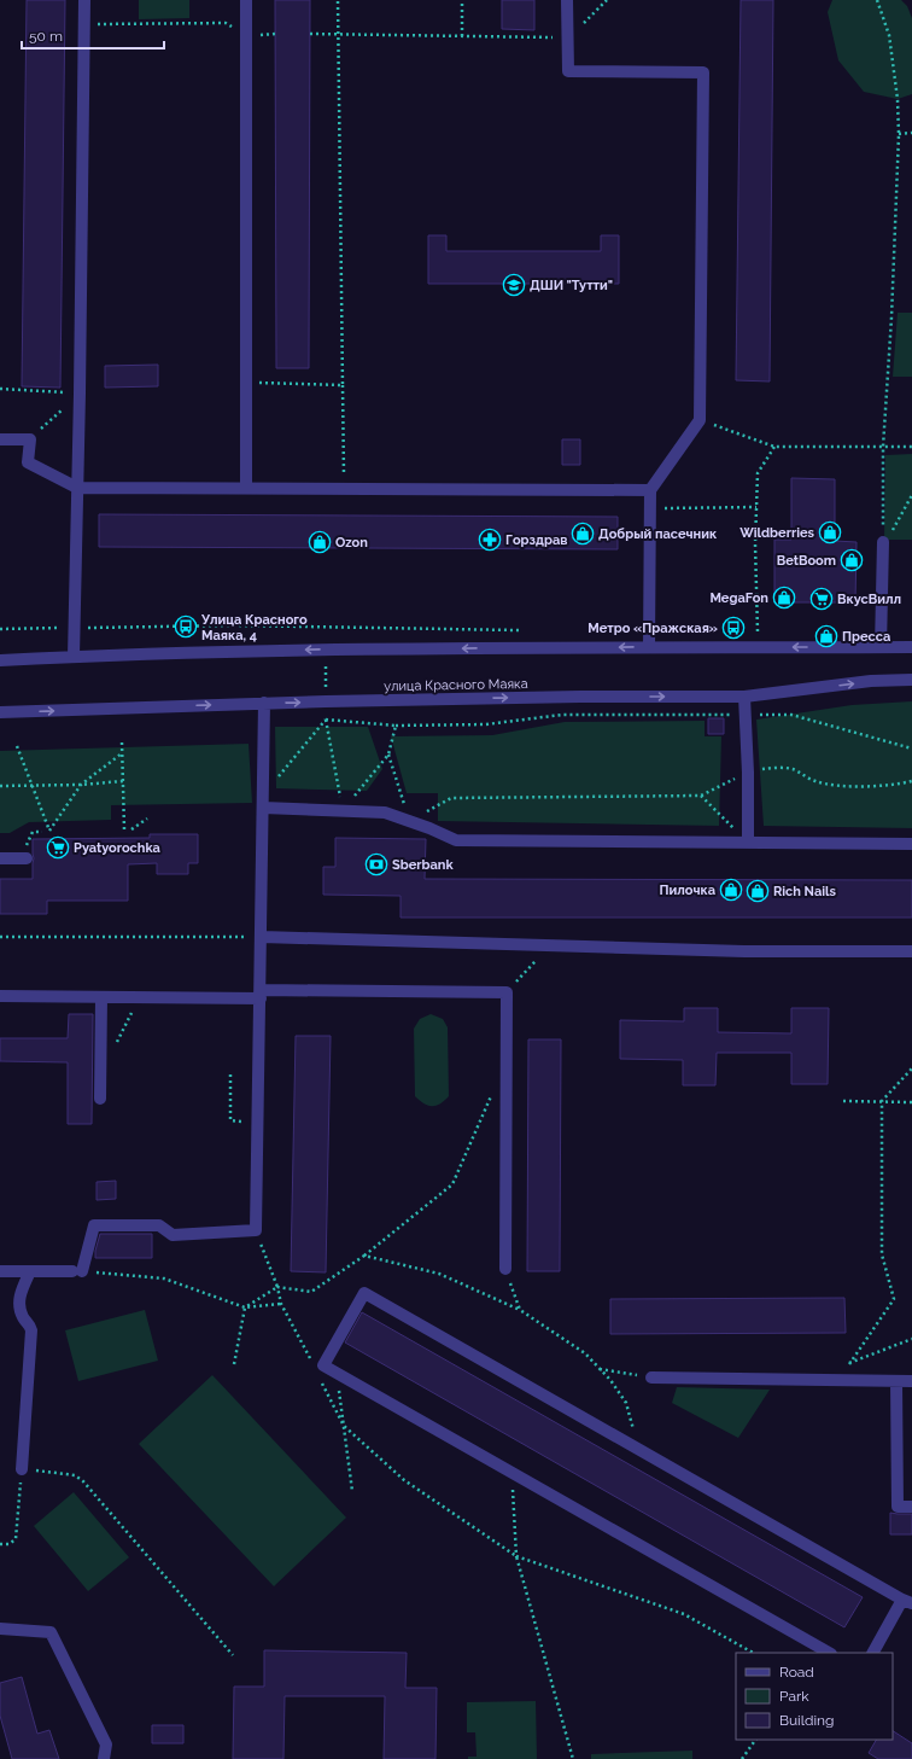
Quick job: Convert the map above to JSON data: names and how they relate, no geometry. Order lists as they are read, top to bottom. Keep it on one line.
{"streets":{"street":["улица Красного Маяка"]},"places":{"school or university":["ДШИ \"Тутти\""],"shop":["Wildberries","Добрый пасечник","Ozon","BetBoom","MegaFon","Пресса","Пилочка","Rich Nails"],"pharmacy":["Горздрав"],"supermarket":["ВкусВилл","Pyatyorochka"],"bus stop":["Улица Красного Маяка, 4","Метро «Пражская»"],"bank":["Sberbank"]},"legend":["Road","Park","Building"],"scale_bar":"50 m"}
